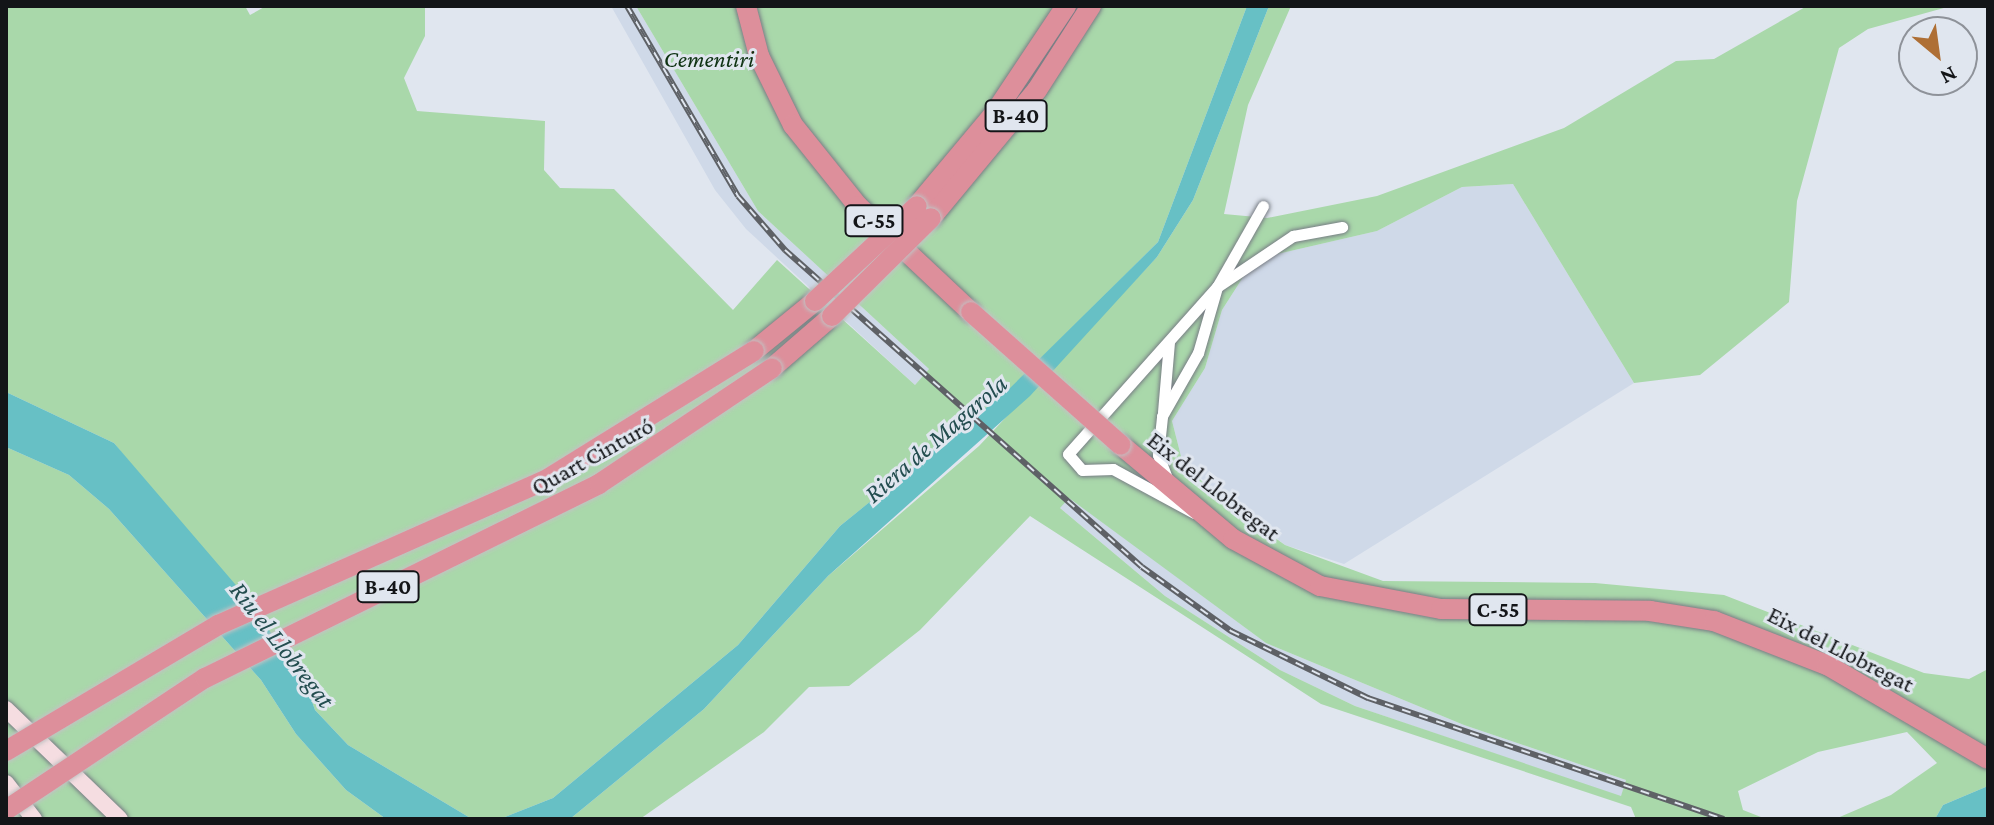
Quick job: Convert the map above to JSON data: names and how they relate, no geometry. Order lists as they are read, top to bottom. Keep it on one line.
{"streets":{"highway":["B-40","C-55","Quart Cinturó","Eix del Llobregat"]},"water":["Riera de Magarola","Riu el Llobregat"],"parks":["Cementiri"],"north":"bottom right"}
